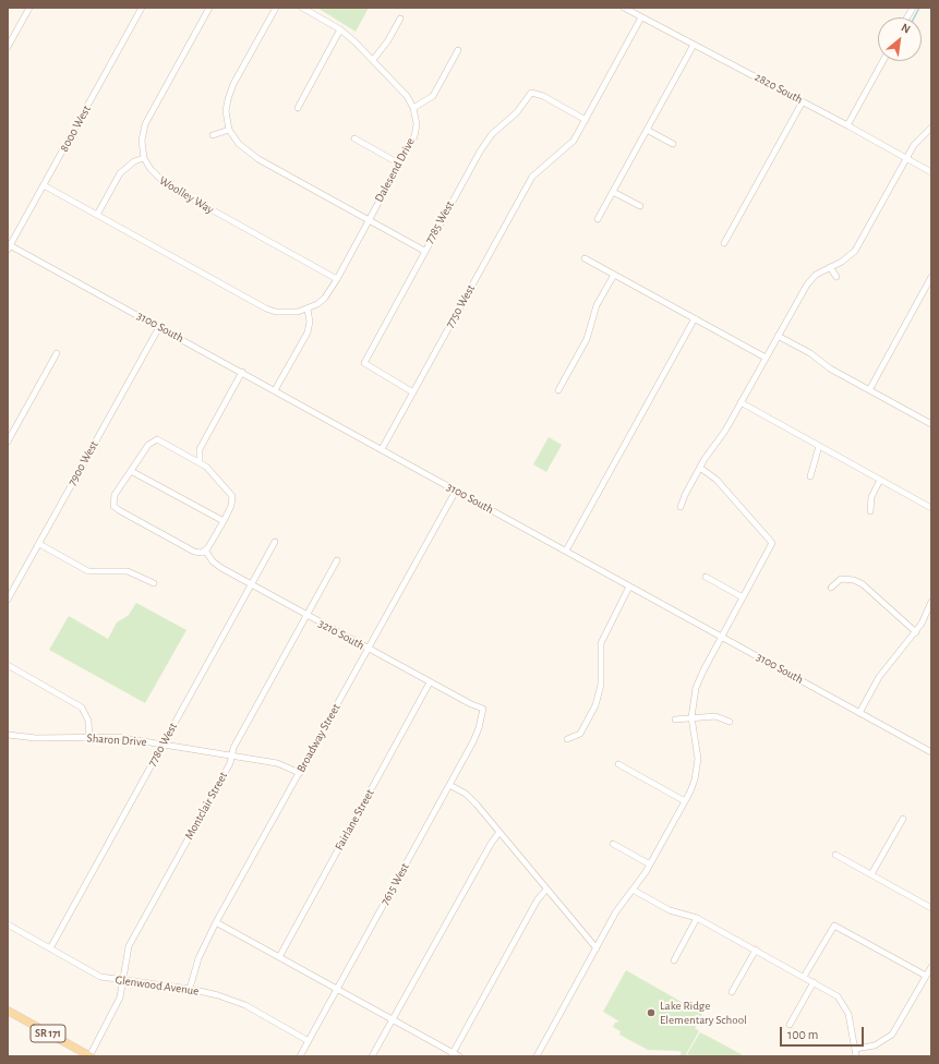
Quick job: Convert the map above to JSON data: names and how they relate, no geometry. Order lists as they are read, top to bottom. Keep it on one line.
{"streets":{"main road":["SR 171"],"street":["2820 South","8000 West","Dalesend Drive","Woolley Way","7785 West","7750 West","3100 South","7900 West","3210 South","Broadway Street","Sharon Drive","7780 West","Montclair Street","Fairlane Street","7615 West","Glenwood Avenue"]},"crossings":[["2820 South","7750 West"],["8000 West","3100 South"],["Dalesend Drive","Woolley Way"],["7785 West","7750 West"],["7750 West","3100 South"],["3100 South","7900 West"],["3100 South","Broadway Street"],["3210 South","Broadway Street"],["3210 South","7780 West"],["3210 South","Montclair Street"],["3210 South","Fairlane Street"],["3210 South","7615 West"],["Broadway Street","Sharon Drive"],["Broadway Street","Glenwood Avenue"],["Sharon Drive","7780 West"],["Sharon Drive","Montclair Street"],["7780 West","Glenwood Avenue"],["Montclair Street","Glenwood Avenue"],["Montclair Street","SR 171"],["7615 West","Glenwood Avenue"]],"places":["Lake Ridge Elementary School"],"scale_bar":"100 m","north":"top right"}
